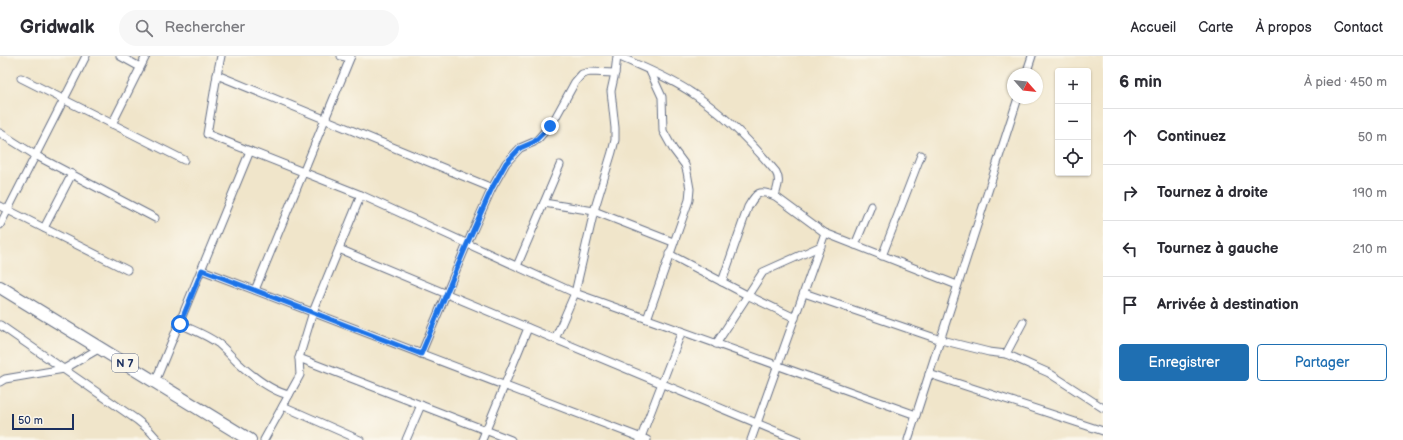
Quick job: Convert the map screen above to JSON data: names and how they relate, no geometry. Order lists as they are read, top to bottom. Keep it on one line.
{"streets":{"highway":["N 7"]},"scale_bar":"50 m","north":"bottom right","page":{"header":"Gridwalk","search":"Rechercher","nav":["Accueil","Carte","À propos","Contact"],"heading":["6 min","À pied · 450 m"],"map_buttons":["+","−"],"list":[["Continuez","50 m"],["Tournez à droite","190 m"],["Tournez à gauche","210 m"],"Arrivée à destination"],"buttons":["Enregistrer","Partager"],"scale":"50 m"}}
